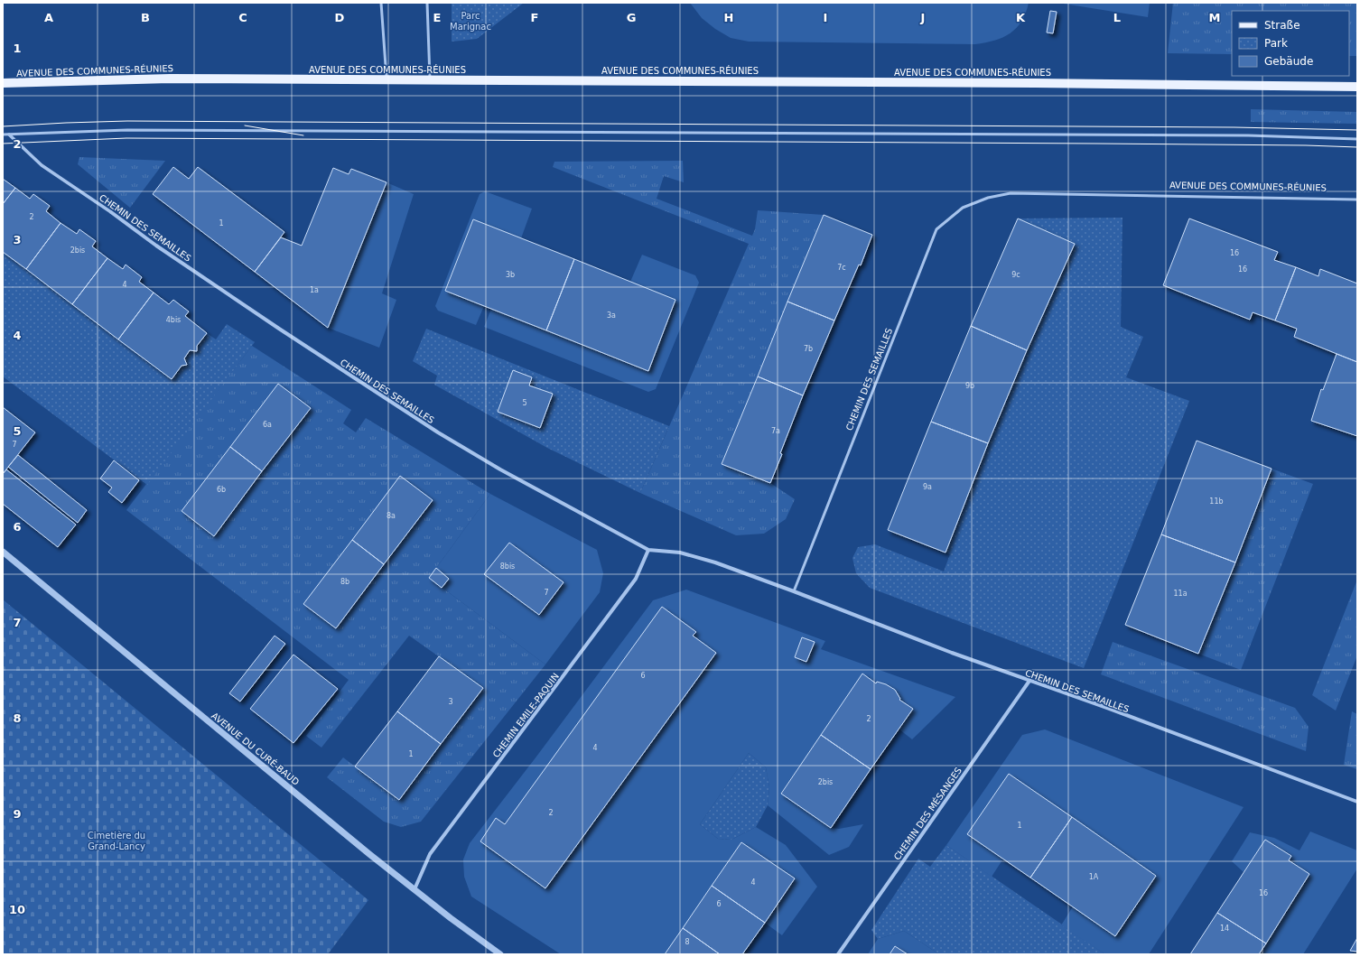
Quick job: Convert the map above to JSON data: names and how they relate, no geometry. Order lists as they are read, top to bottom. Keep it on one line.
{"streets":{"main road":["AVENUE DES COMMUNES-RÉUNIES"],"street":["CHEMIN DES SEMAILLES","CHEMIN EMILE-PAQUIN","AVENUE DU CURÉ-BAUD","CHEMIN DES MÉSANGES"]},"crossings":[["AVENUE DES COMMUNES-RÉUNIES","CHEMIN DES SEMAILLES"],["CHEMIN DES SEMAILLES","CHEMIN EMILE-PAQUIN"],["CHEMIN DES SEMAILLES","CHEMIN DES MÉSANGES"],["CHEMIN EMILE-PAQUIN","AVENUE DU CURÉ-BAUD"]],"parks":["Parc Marignac","Cimetière du Grand-Lancy"],"house_numbers":["2","1","2bis","16","7c","16","3b","9c","4","1a","3a","4bis","7b","9b","5","6a","7a","7","9a","6b","11b","8a","8bis","8b","7","11a","6","3","2","4","1","2bis","2","1","1A","4","16","6","14","8"],"legend":["Straße","Park","Gebäude"],"grid":{"columns":["A","B","C","D","E","F","G","H","I","J","K","L","M"],"rows":["1","2","3","4","5","6","7","8","9","10"]}}
